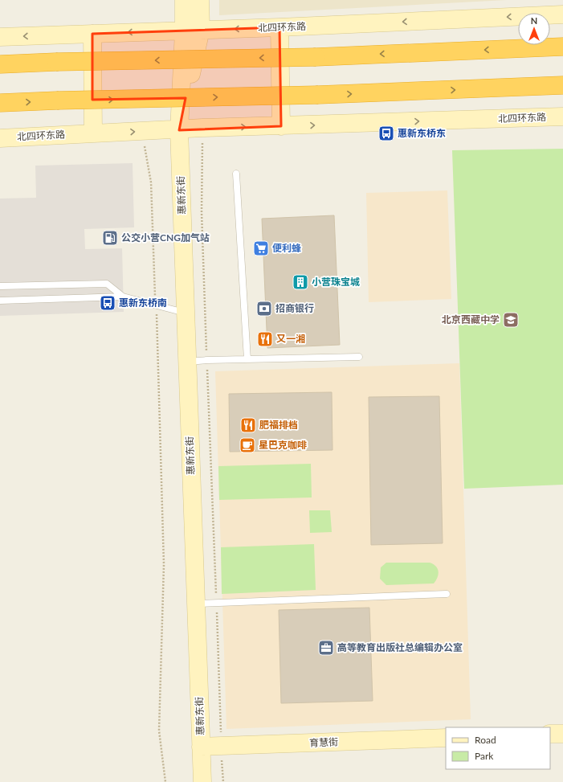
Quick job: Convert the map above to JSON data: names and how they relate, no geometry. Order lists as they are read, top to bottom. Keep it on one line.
{"streets":{"street":["北四环东路","惠新东街","育慧街"]},"crossings":[["北四环东路","惠新东街"],["惠新东街","育慧街"]],"places":{"bus stop":["惠新东桥东","惠新东桥南"],"fuel station":["公交小营CNG加气站"],"supermarket":["便利蜂"],"building":["小营珠宝城"],"bank":["招商银行"],"school or university":["北京西藏中学"],"restaurant":["又一湘","肥福排档"],"cafe":["星巴克咖啡"],"office":["高等教育出版社总编辑办公室"]},"legend":["Road","Park"],"north":"top"}
